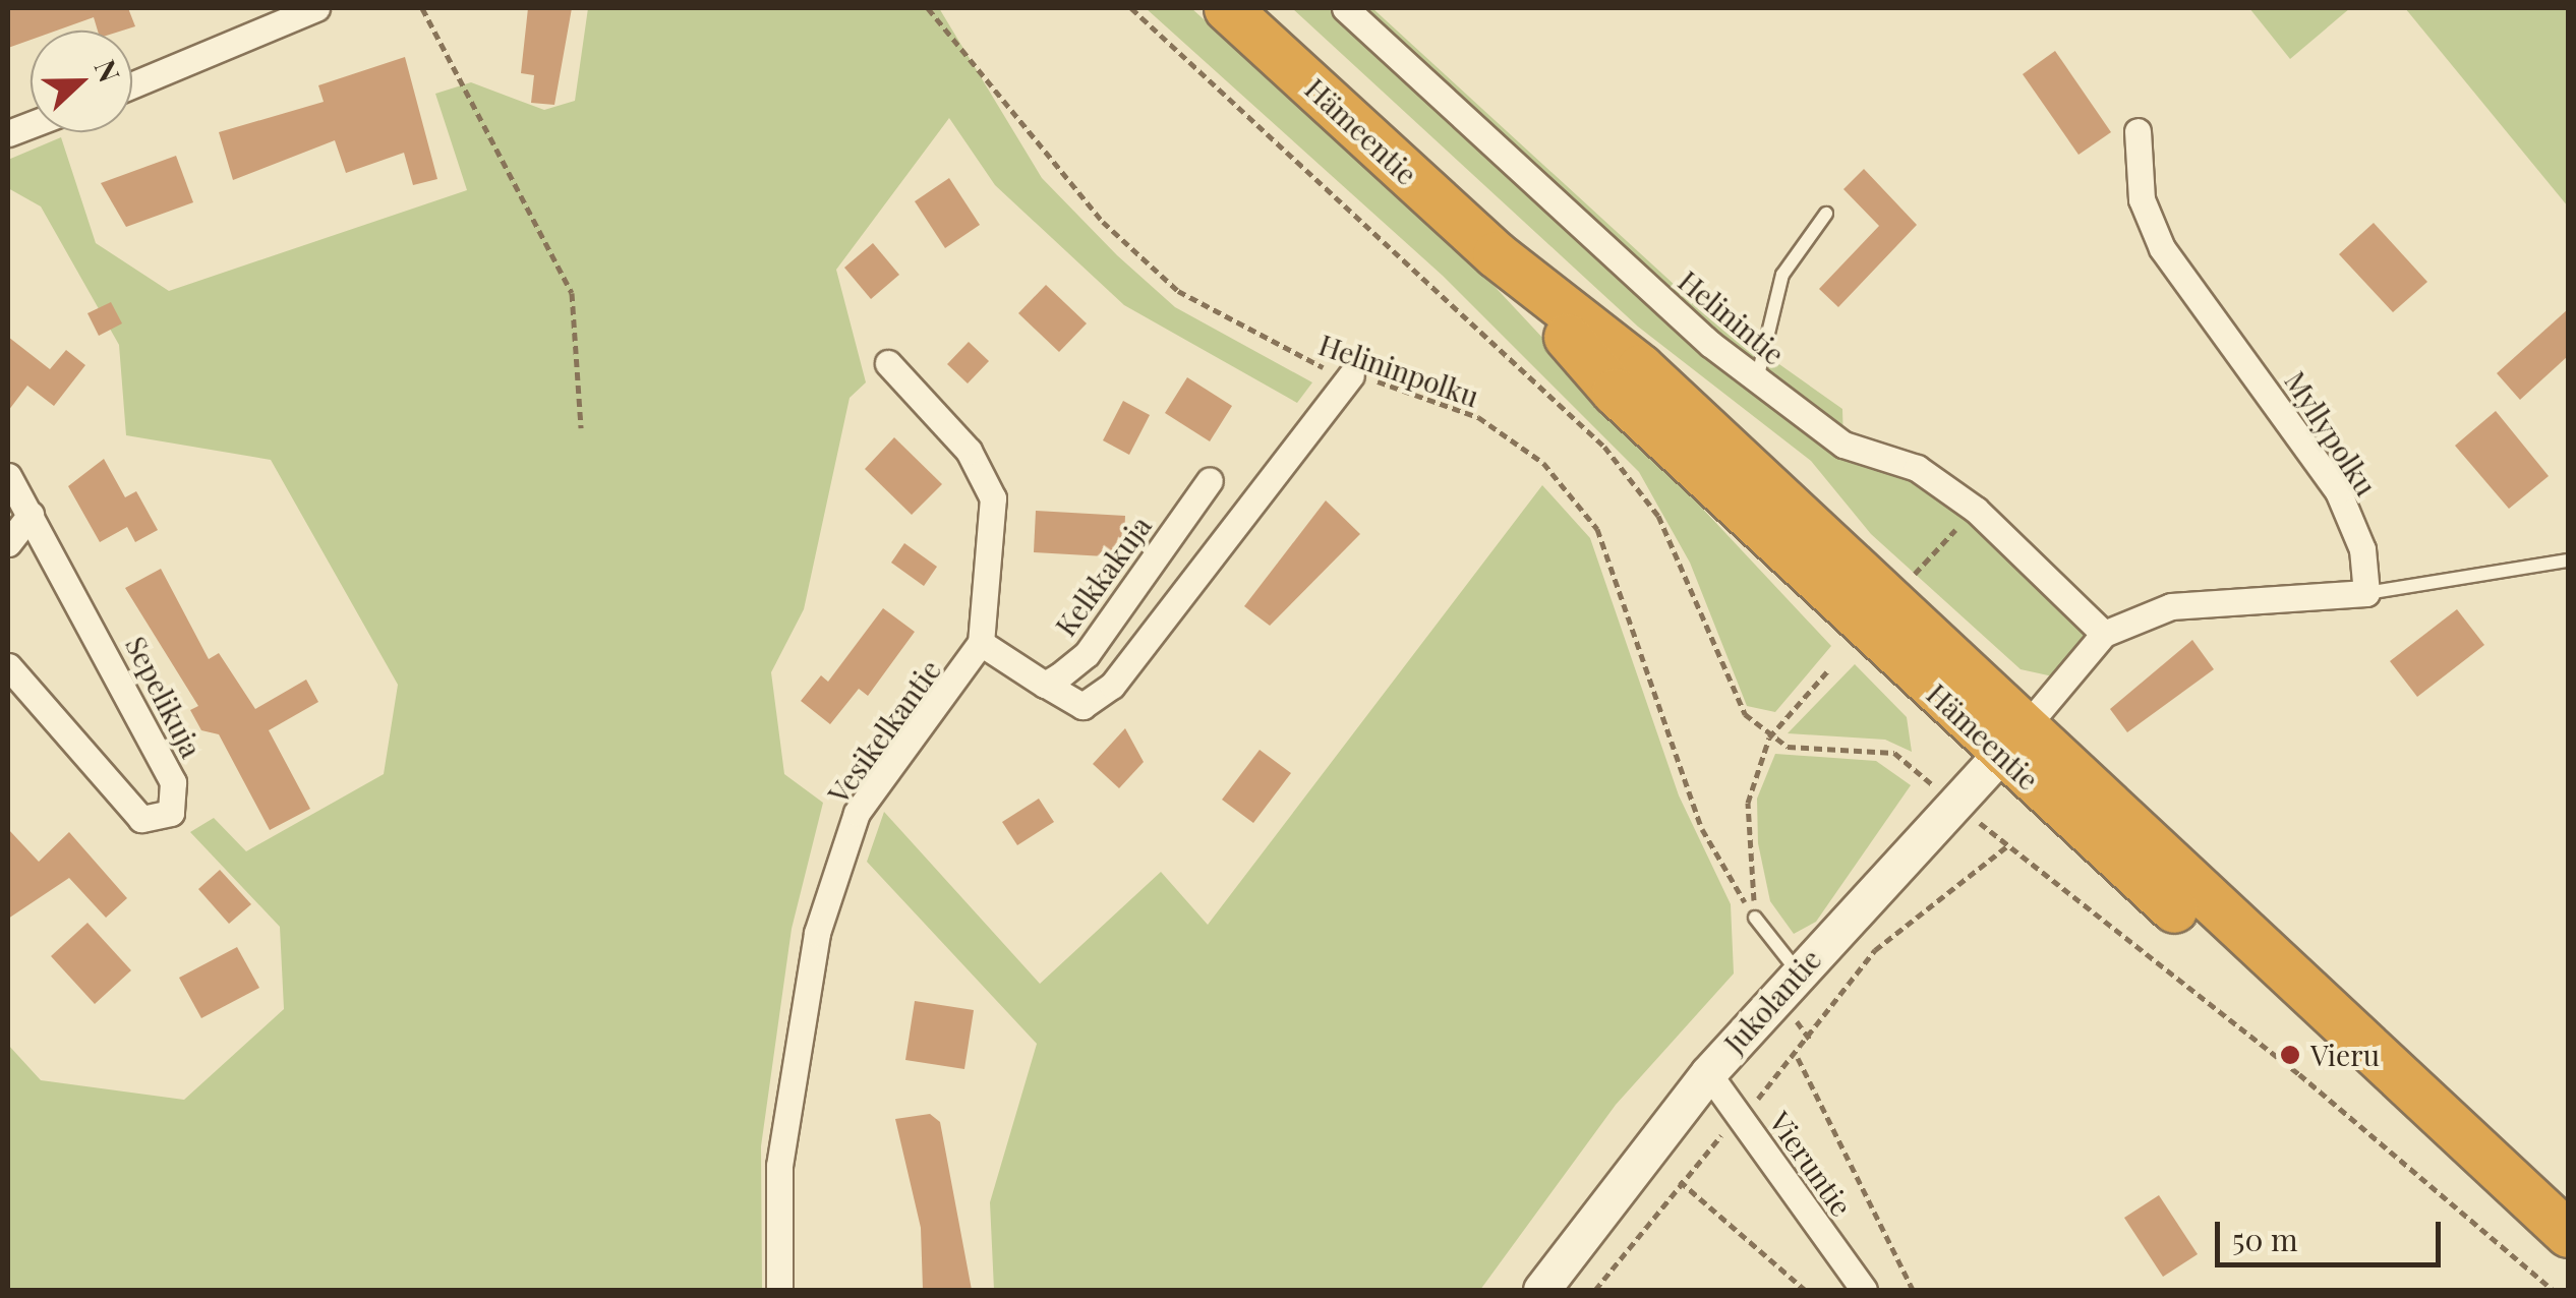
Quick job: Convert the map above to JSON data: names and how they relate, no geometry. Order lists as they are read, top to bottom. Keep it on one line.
{"streets":{"highway":["Hämeentie"],"street":["Helinintie","Myllypolku","Kelkkakuja","Sepelikuja","Vesikelkantie","Jukolantie","Vieruntie"],"path":["Helininpolku"]},"crossings":[["Hämeentie","Jukolantie"],["Jukolantie","Vieruntie"]],"places":["Vieru"],"scale_bar":"50 m","north":"right"}
